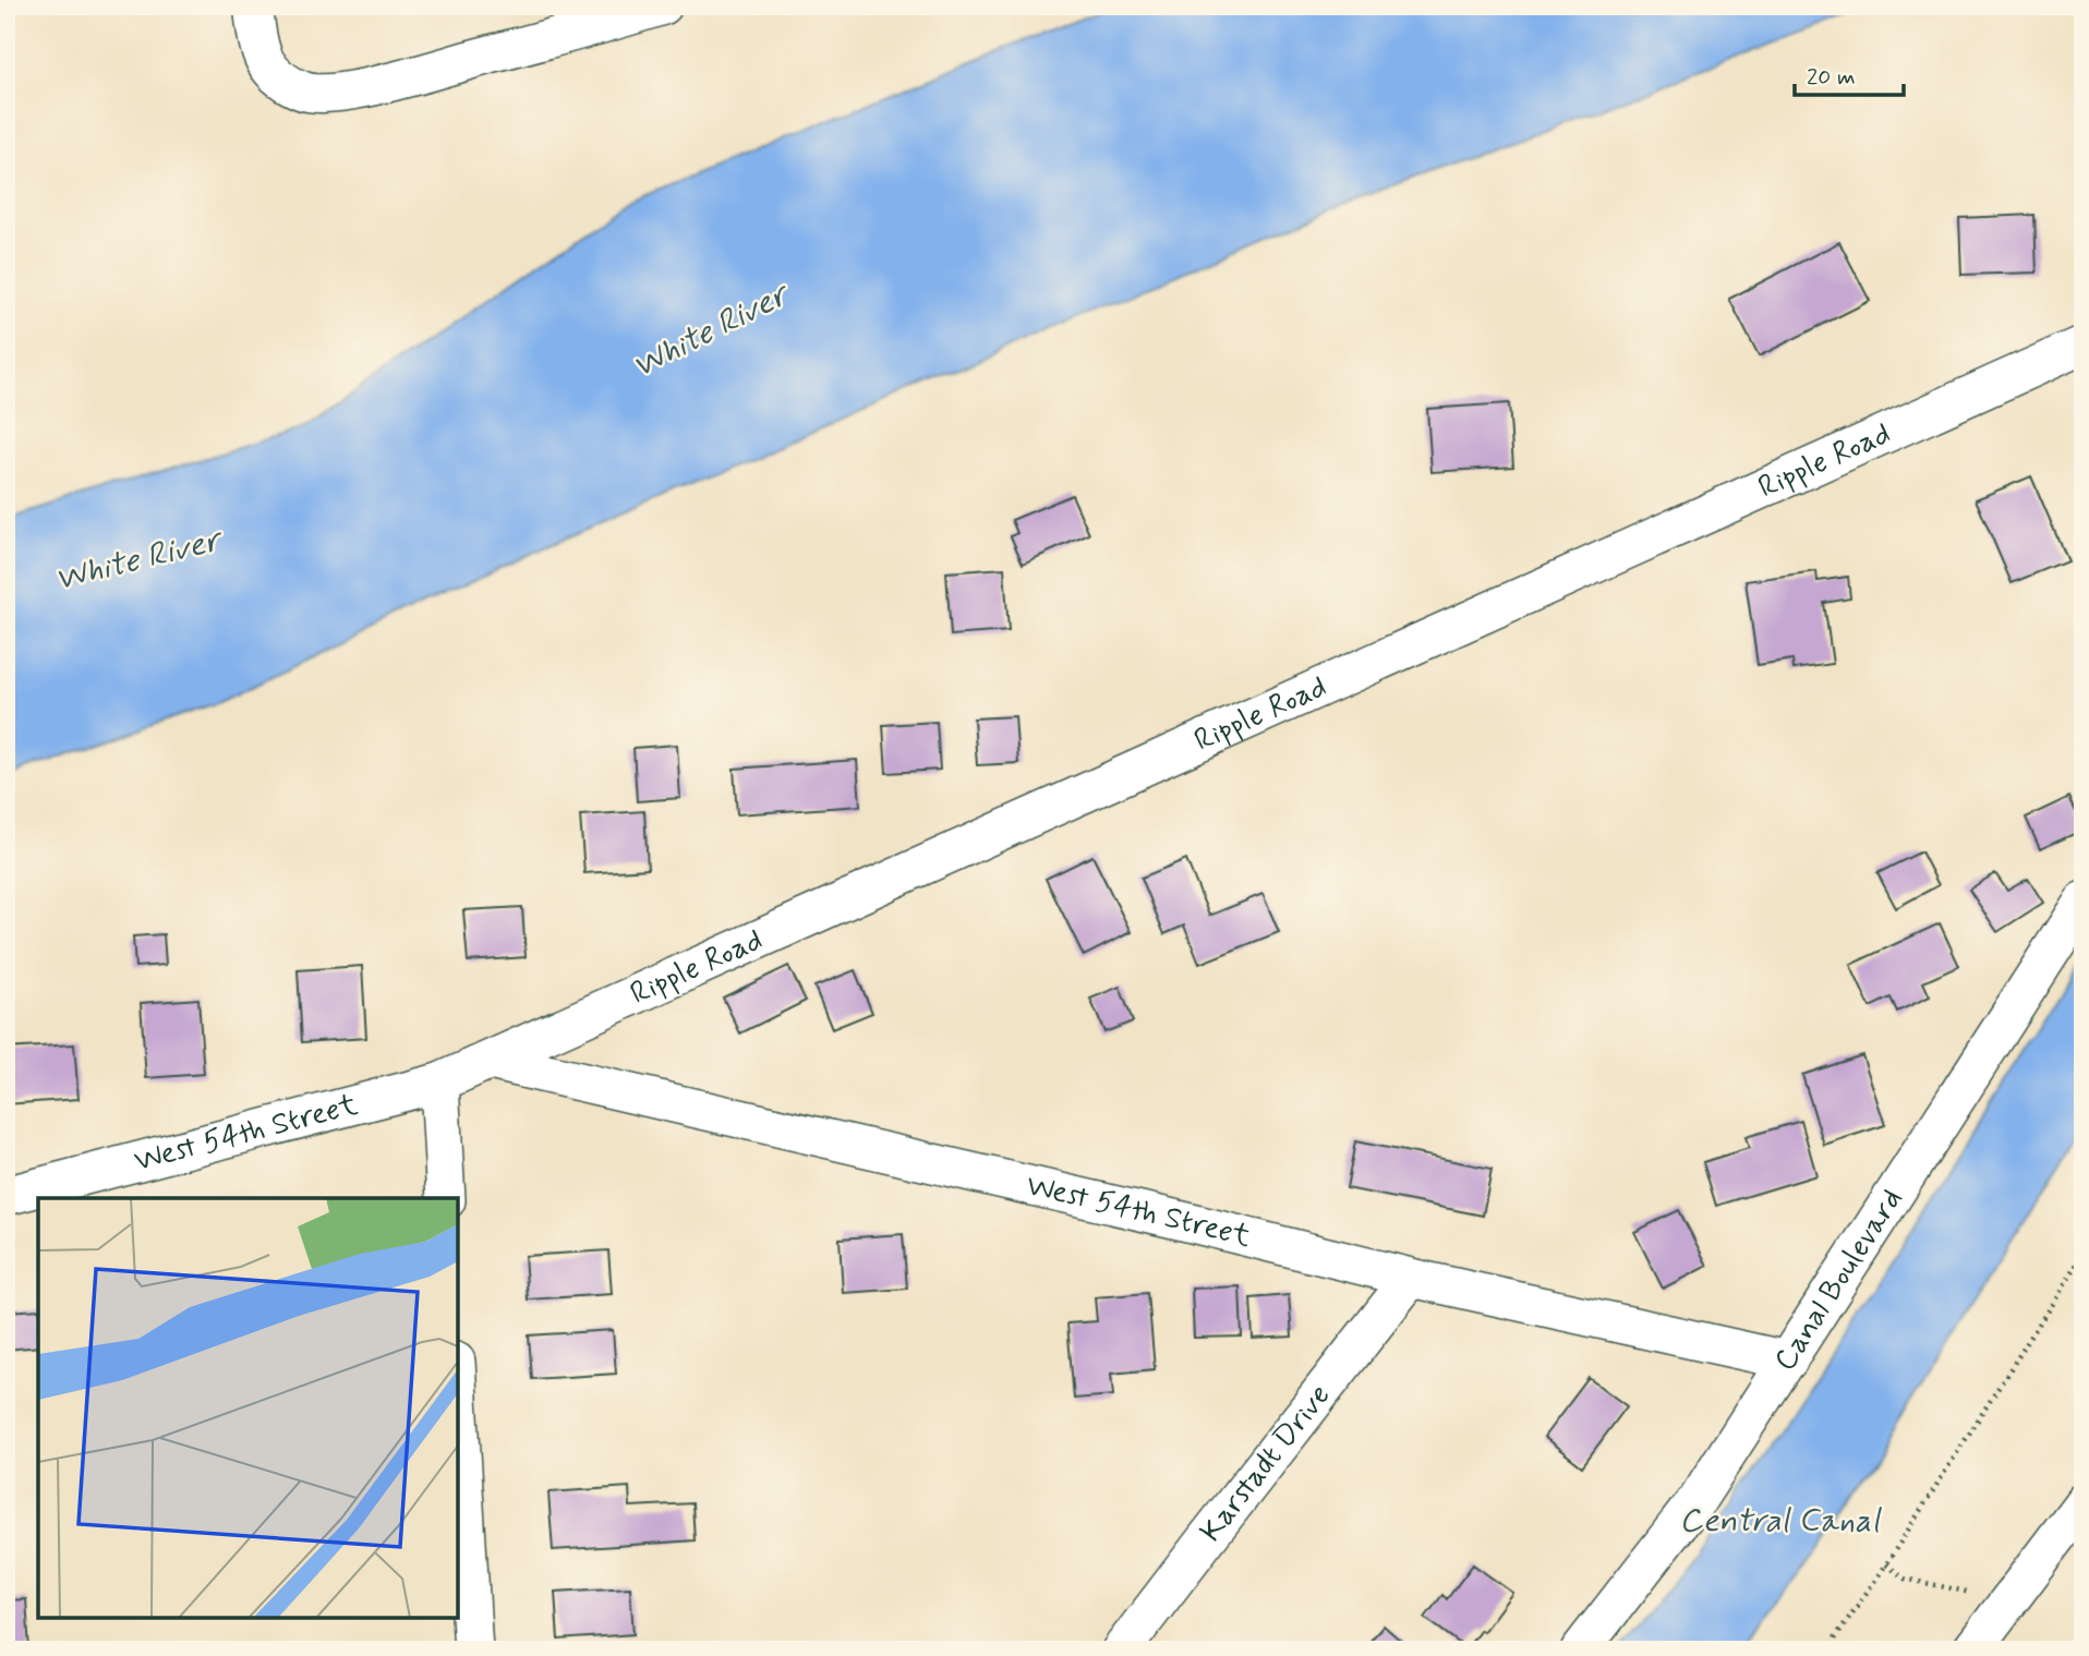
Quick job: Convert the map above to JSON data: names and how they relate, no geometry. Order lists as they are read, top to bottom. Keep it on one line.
{"streets":{"street":["Ripple Road","West 54th Street","Canal Boulevard","Karstadt Drive"]},"crossings":[["Ripple Road","West 54th Street"],["West 54th Street","Canal Boulevard"],["West 54th Street","Karstadt Drive"]],"water":["White River","Central Canal"],"scale_bar":"20 m"}
